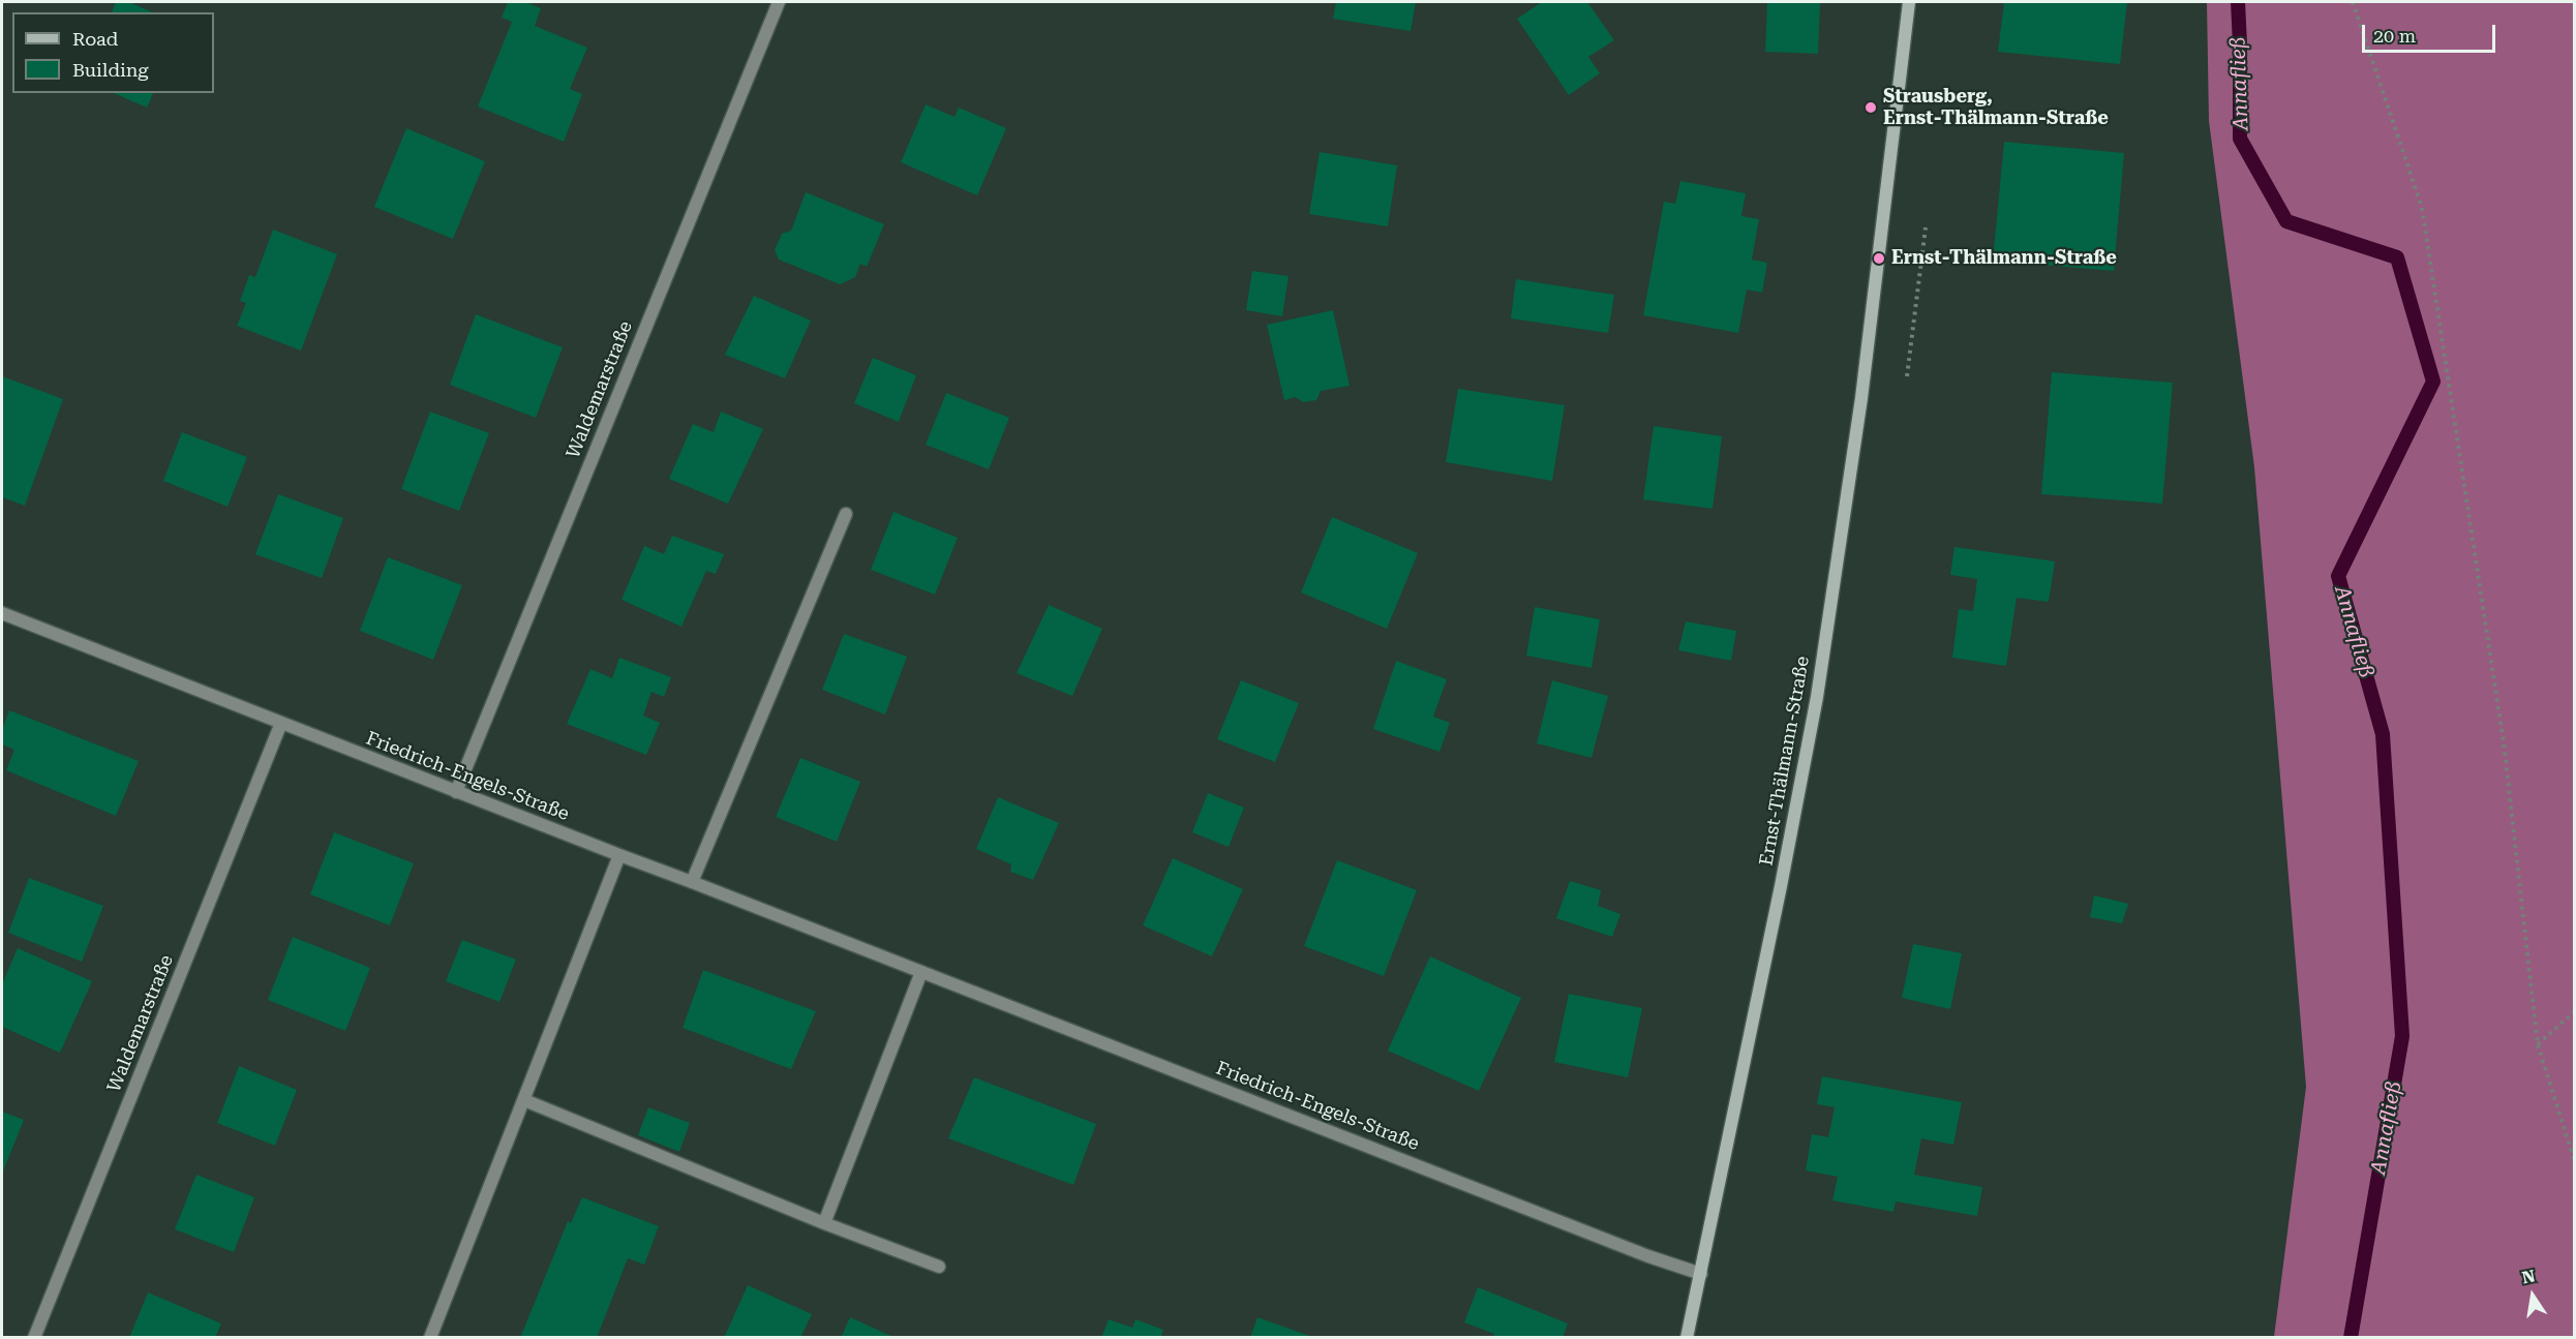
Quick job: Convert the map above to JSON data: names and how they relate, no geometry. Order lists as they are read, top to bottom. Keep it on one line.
{"streets":{"main road":["Ernst-Thälmann-Straße"],"street":["Waldemarstraße","Friedrich-Engels-Straße"]},"crossings":[["Waldemarstraße","Friedrich-Engels-Straße"],["Ernst-Thälmann-Straße","Friedrich-Engels-Straße"]],"water":["Annafließ"],"places":["Strausberg, Ernst-Thälmann-Straße","Ernst-Thälmann-Straße"],"legend":["Road","Building"],"scale_bar":"20 m","north":"top"}
